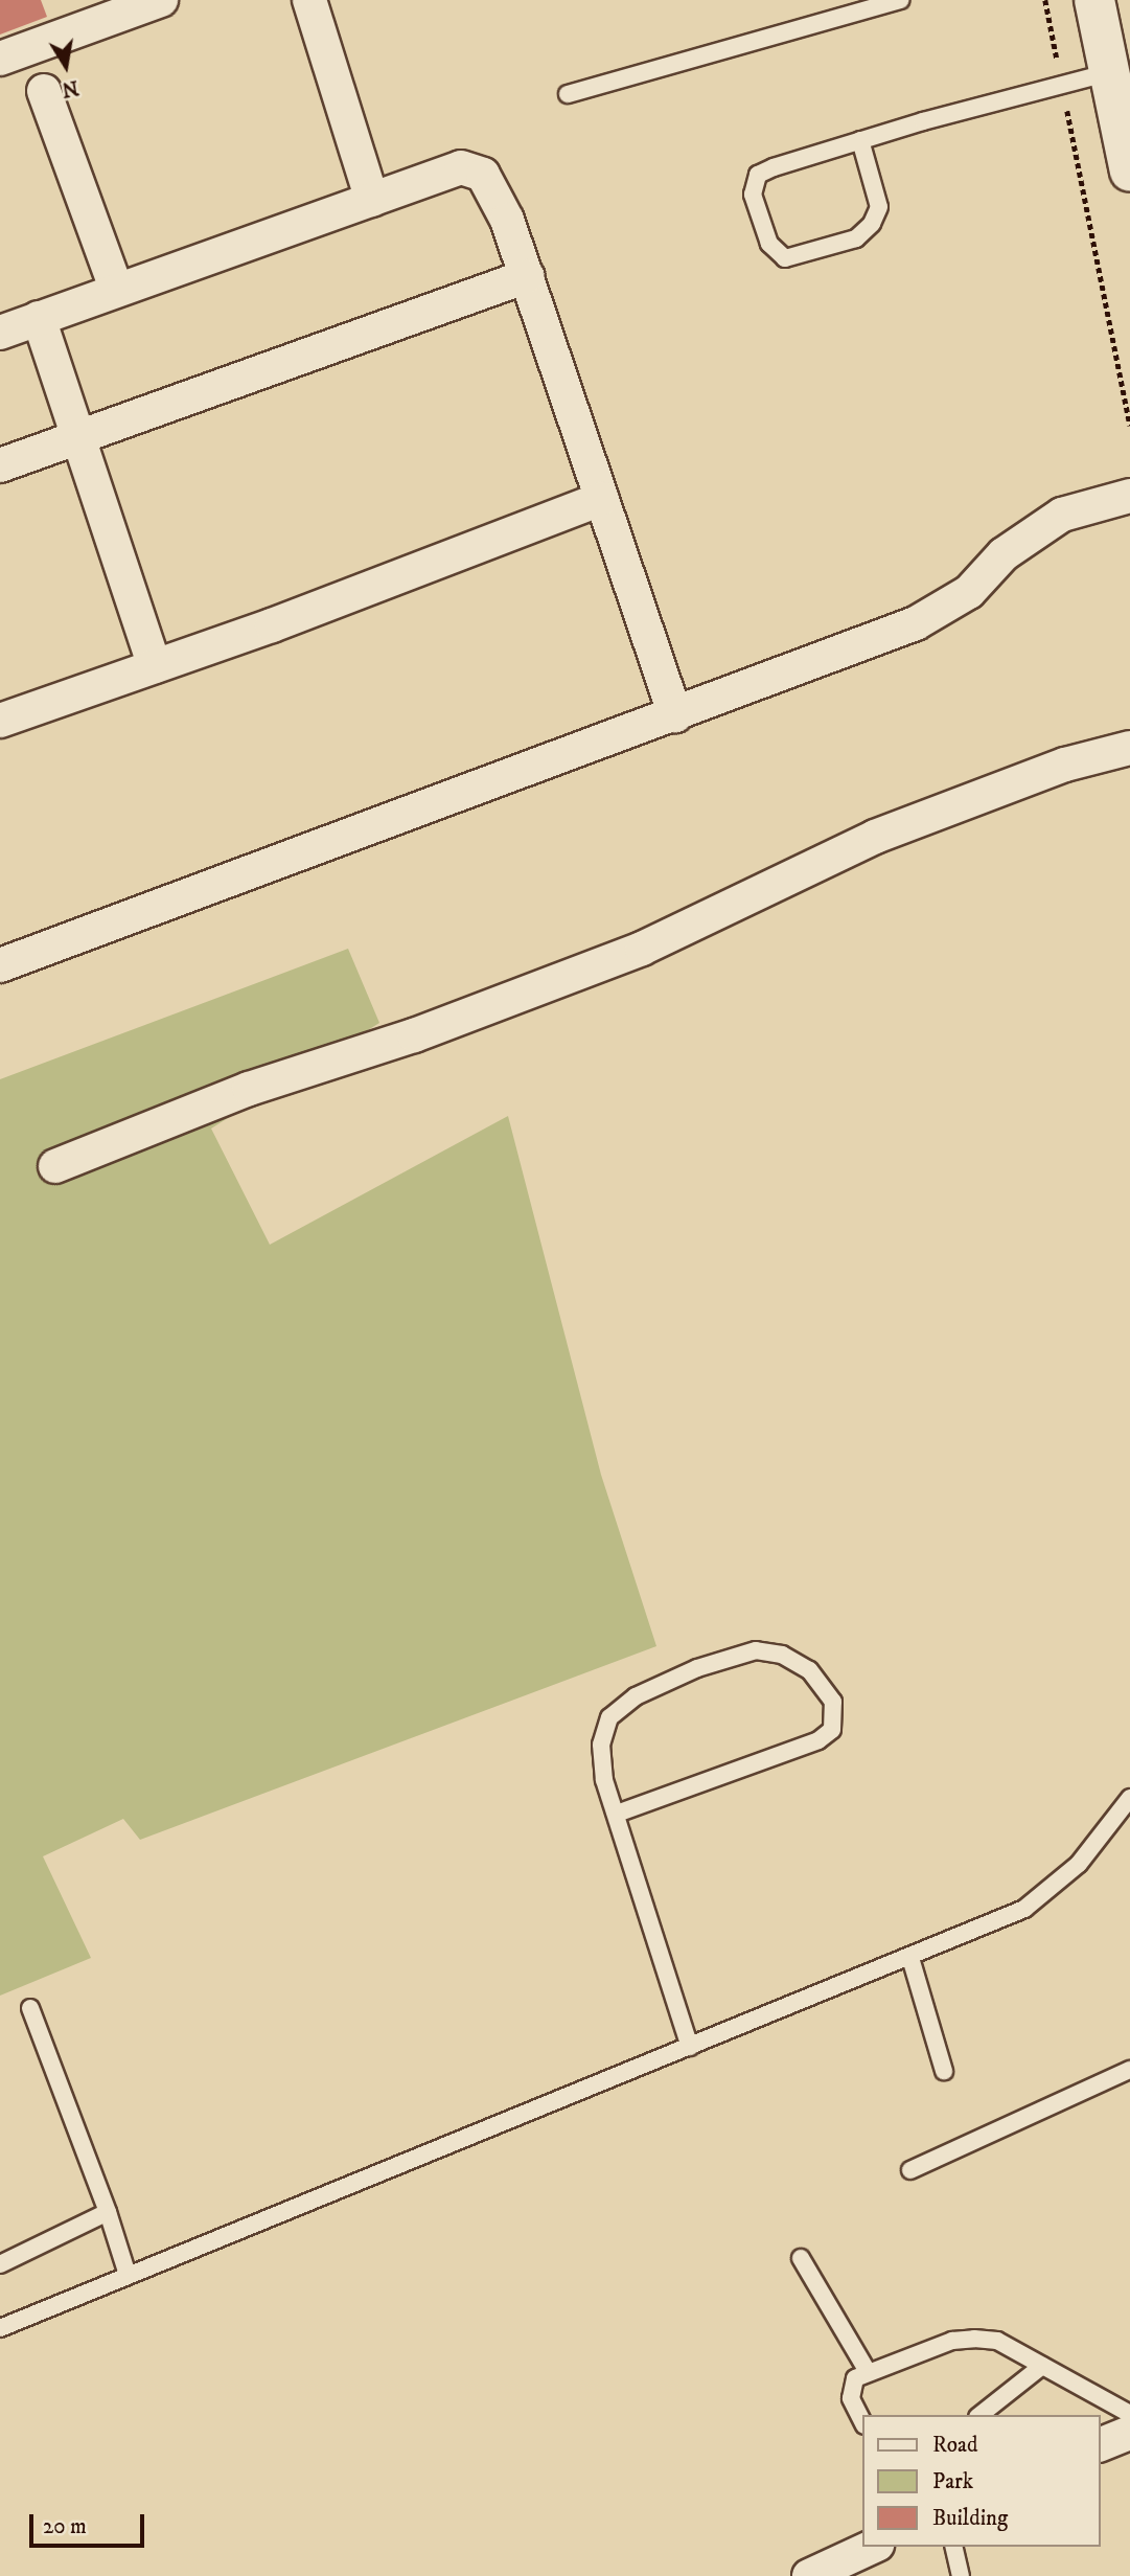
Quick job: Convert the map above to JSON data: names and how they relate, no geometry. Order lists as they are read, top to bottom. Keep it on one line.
{"legend":["Road","Park","Building"],"scale_bar":"20 m","north":"bottom"}
